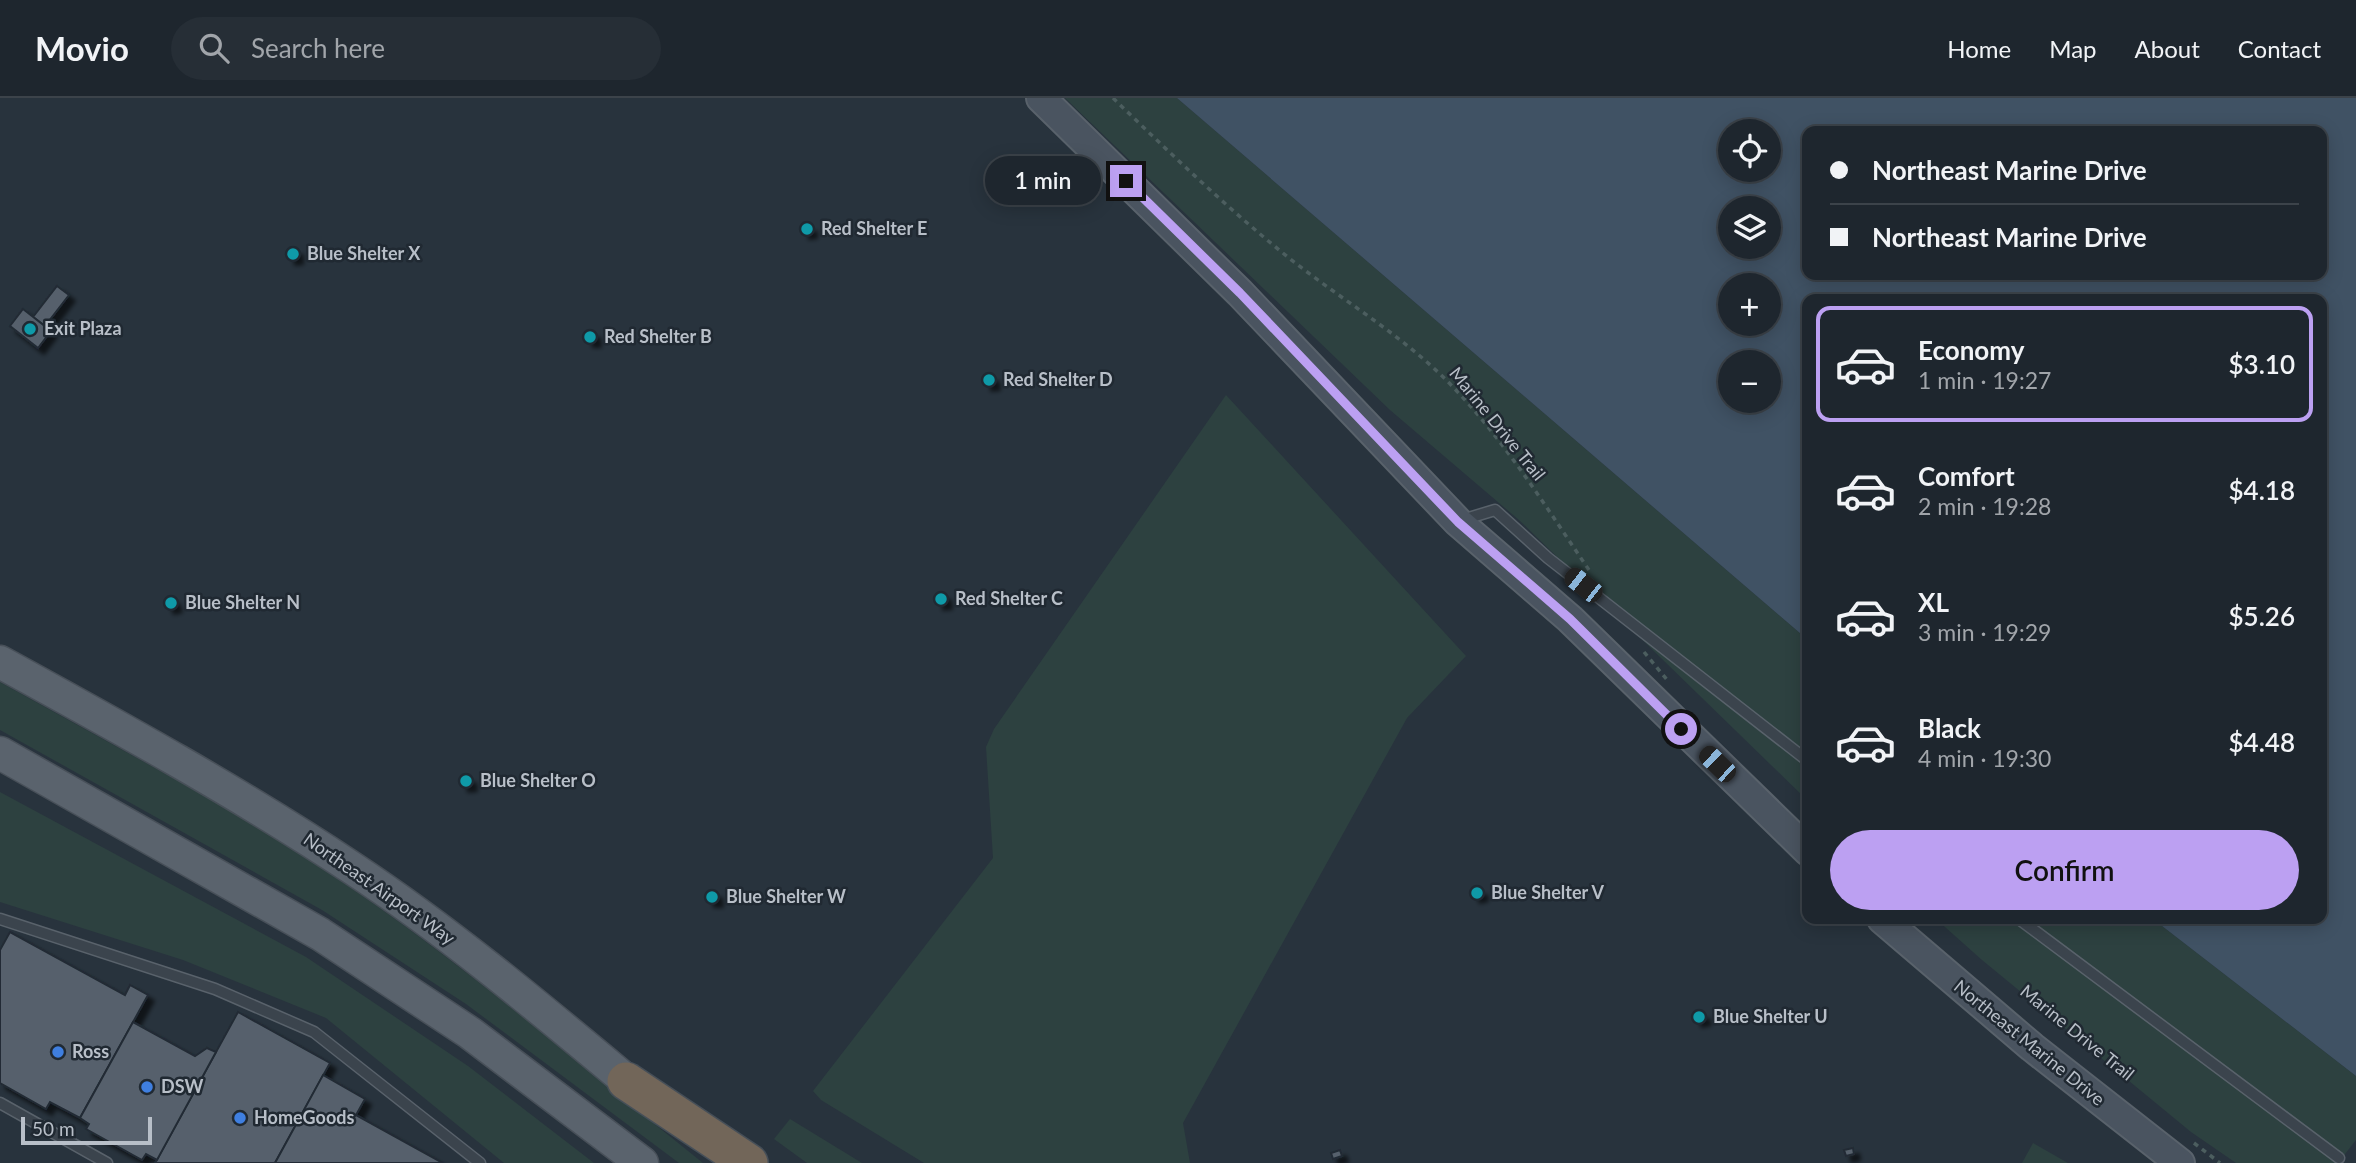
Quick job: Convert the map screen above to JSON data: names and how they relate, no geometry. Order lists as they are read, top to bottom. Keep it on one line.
{"streets":{"main road":["Northeast Airport Way","Northeast Marine Drive"],"path":["Marine Drive Trail"]},"places":["Red Shelter E","Blue Shelter X","Exit Plaza","Red Shelter B","Red Shelter D","Red Shelter C","Blue Shelter N","Blue Shelter O","Blue Shelter V","Blue Shelter W","Blue Shelter U","Ross","DSW","HomeGoods"],"scale_bar":"50 m","page":{"header":"Movio","search":"Search here","nav":["Home","Map","About","Contact"],"map_buttons":["+","−"],"banner":["Northeast Marine Drive","Northeast Marine Drive"],"bubble":"1 min","list":[{"name":"Economy","note":"1 min · 19:27","value":"$3.10"},{"name":"Comfort","note":"2 min · 19:28","value":"$4.18"},{"name":"XL","note":"3 min · 19:29","value":"$5.26"},{"name":"Black","note":"4 min · 19:30","value":"$4.48"}],"buttons":"Confirm","scale":"50 m"}}
